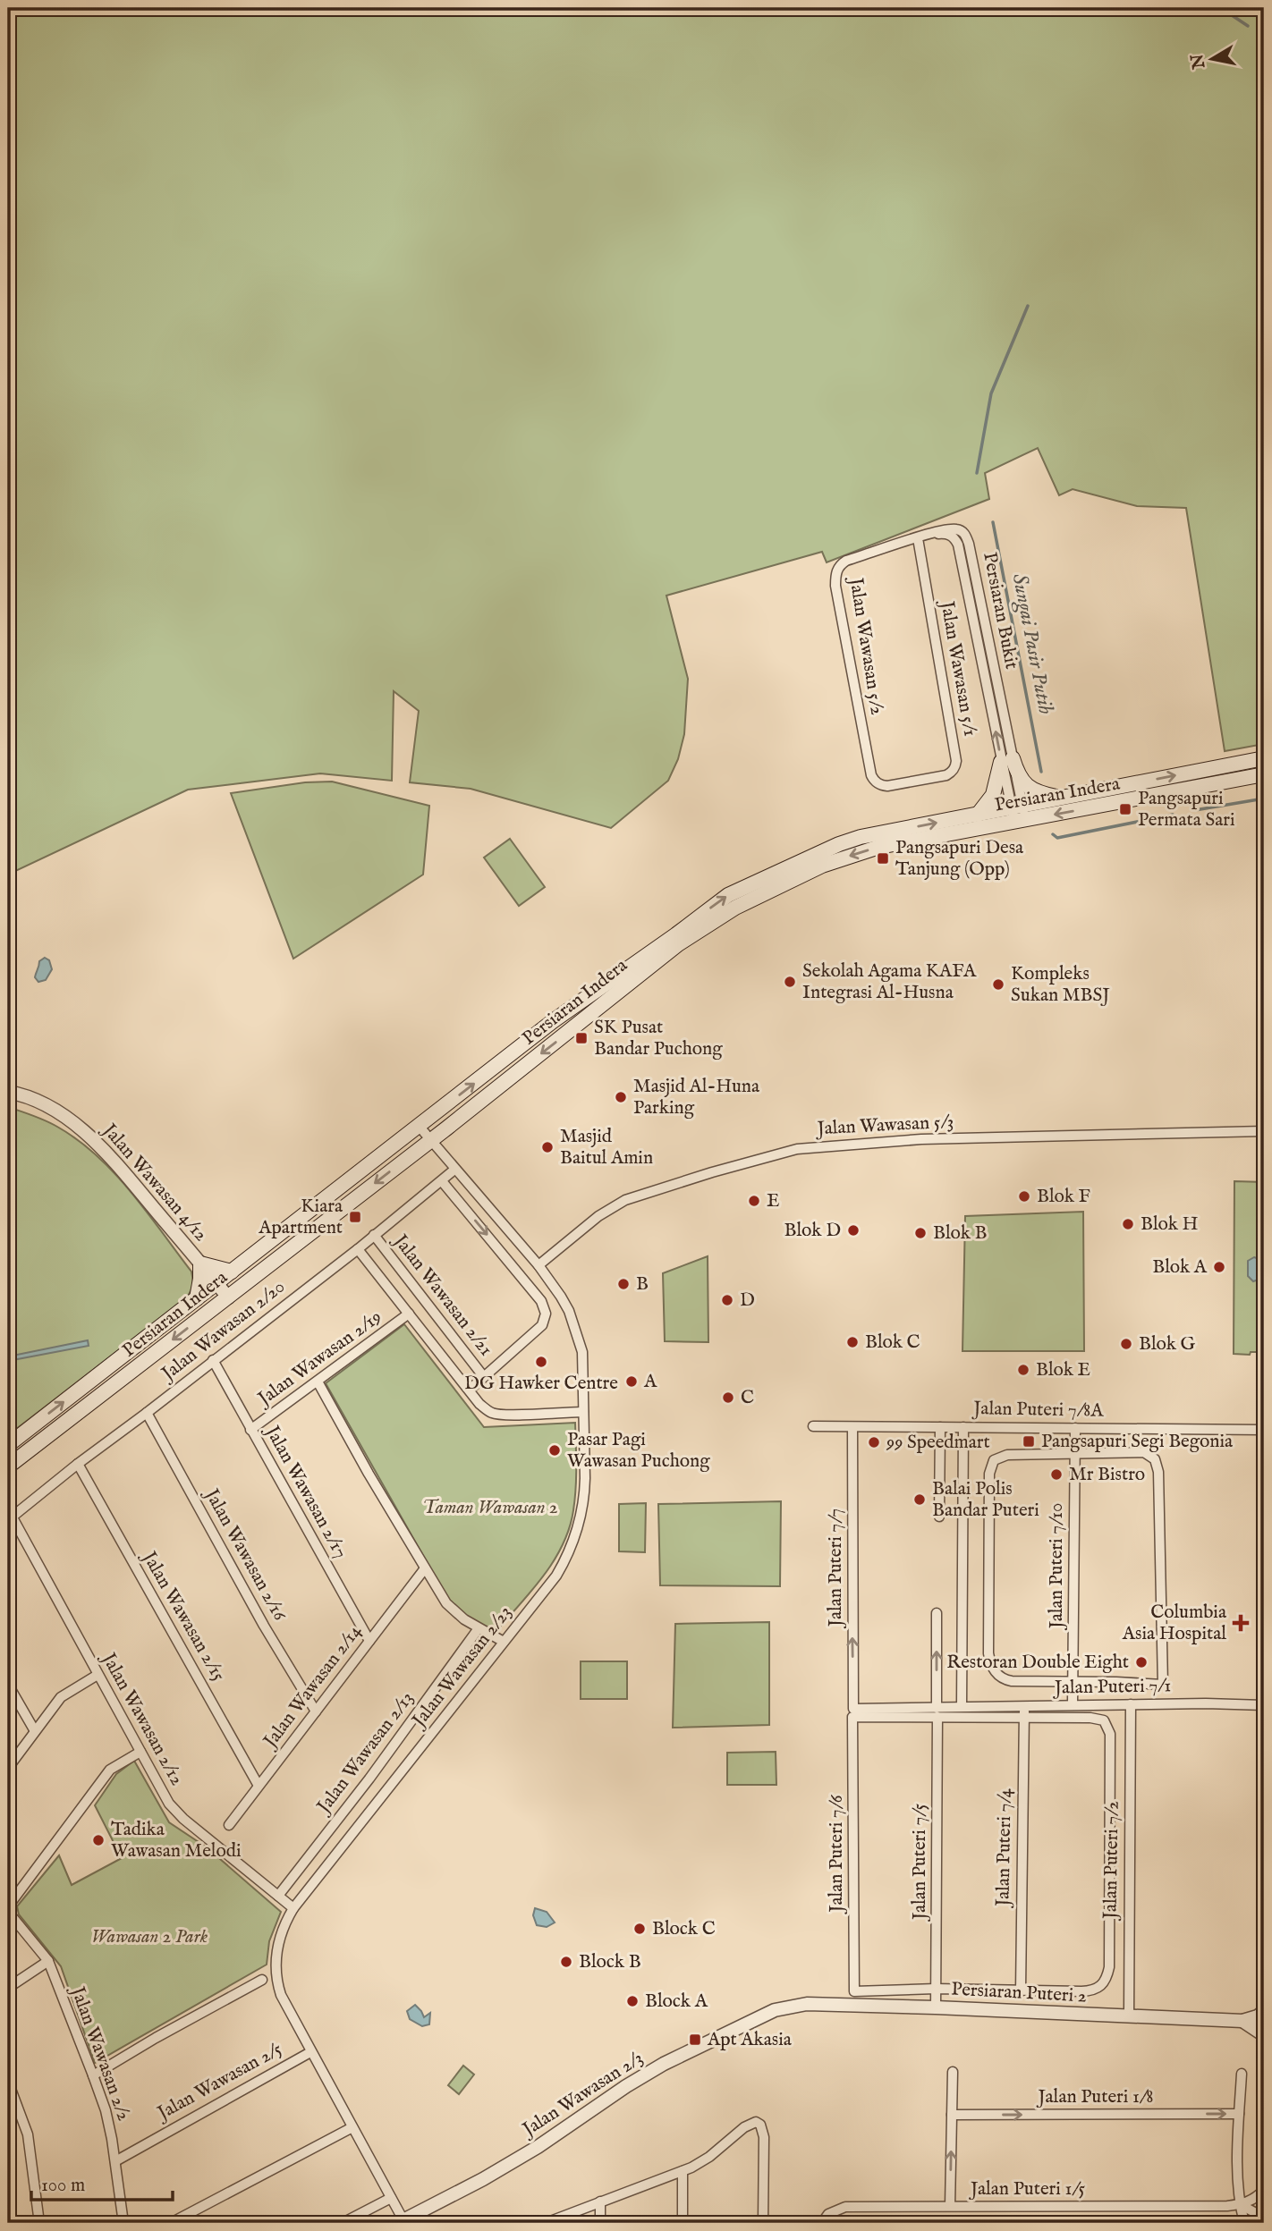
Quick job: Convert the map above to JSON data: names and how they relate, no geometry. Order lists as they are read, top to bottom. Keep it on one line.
{"streets":{"main road":["Persiaran Indera"],"street":["Persiaran Bukit","Jalan Wawasan 5/2","Jalan Wawasan 5/1","Jalan Wawasan 5/3","Jalan Wawasan 4/12","Jalan Wawasan 2/21","Jalan Wawasan 2/20","Jalan Wawasan 2/19","Jalan Puteri 7/8A","Jalan Wawasan 2/17","Jalan Wawasan 2/16","Jalan Puteri 7/10","Jalan Puteri 7/7","Jalan Wawasan 2/15","Jalan Wawasan 2/23","Jalan Wawasan 2/14","Jalan Puteri 7/1","Jalan Wawasan 2/12","Jalan Wawasan 2/13","Jalan Puteri 7/4","Jalan Puteri 7/6","Jalan Puteri 7/2","Jalan Puteri 7/5","Persiaran Puteri 2","Jalan Wawasan 2/2","Jalan Wawasan 2/5","Jalan Wawasan 2/3","Jalan Puteri 1/8","Jalan Puteri 1/5"]},"crossings":[["Persiaran Bukit","Jalan Wawasan 5/2"],["Persiaran Bukit","Persiaran Indera"],["Jalan Wawasan 5/2","Jalan Wawasan 5/1"],["Persiaran Indera","Jalan Wawasan 4/12"],["Persiaran Indera","Jalan Wawasan 2/23"],["Jalan Wawasan 5/3","Jalan Wawasan 2/23"],["Jalan Wawasan 2/21","Jalan Wawasan 2/20"],["Jalan Wawasan 2/20","Jalan Wawasan 2/17"],["Jalan Wawasan 2/20","Jalan Wawasan 2/16"],["Jalan Wawasan 2/20","Jalan Wawasan 2/15"],["Jalan Wawasan 2/20","Jalan Wawasan 2/23"],["Jalan Wawasan 2/20","Jalan Wawasan 2/12"],["Jalan Wawasan 2/19","Jalan Wawasan 2/17"],["Jalan Puteri 7/8A","Jalan Puteri 7/10"],["Jalan Puteri 7/8A","Jalan Puteri 7/7"],["Jalan Wawasan 2/17","Jalan Wawasan 2/14"],["Jalan Wawasan 2/16","Jalan Wawasan 2/14"],["Jalan Puteri 7/10","Jalan Puteri 7/1"],["Jalan Puteri 7/7","Jalan Puteri 7/1"],["Jalan Puteri 7/7","Jalan Puteri 7/6"],["Jalan Wawasan 2/15","Jalan Wawasan 2/14"],["Jalan Wawasan 2/23","Jalan Wawasan 2/12"],["Jalan Wawasan 2/23","Jalan Wawasan 2/5"],["Jalan Wawasan 2/23","Jalan Wawasan 2/3"],["Jalan Puteri 7/1","Jalan Puteri 7/4"],["Jalan Puteri 7/1","Jalan Puteri 7/6"],["Jalan Puteri 7/1","Jalan Puteri 7/2"],["Jalan Puteri 7/1","Jalan Puteri 7/5"],["Jalan Wawasan 2/12","Jalan Wawasan 2/13"],["Jalan Puteri 7/6","Jalan Puteri 7/5"],["Jalan Puteri 7/2","Persiaran Puteri 2"],["Jalan Puteri 7/5","Persiaran Puteri 2"],["Persiaran Puteri 2","Jalan Wawasan 2/3"],["Jalan Wawasan 2/2","Jalan Wawasan 2/5"]],"one_way":["Jalan Puteri 7/7","Jalan Puteri 1/8"],"water":["Sungai Pasir Putih"],"parks":["Taman Wawasan 2","Wawasan 2 Park"],"places":{"transit":["Pangsapuri Permata Sari","Pangsapuri Desa Tanjung (Opp)","SK Pusat Bandar Puchong","Kiara Apartment","Pangsapuri Segi Begonia","Apt Akasia"],"other":["Sekolah Agama KAFA Integrasi Al-Husna","Kompleks Sukan MBSJ","Masjid Al-Huna Parking","Masjid Baitul Amin","Blok F","E","Blok H","Blok D","Blok B","Blok A","B","D","Blok C","Blok G","DG Hawker Centre","Blok E","A","C","99 Speedmart","Pasar Pagi Wawasan Puchong","Mr Bistro","Balai Polis Bandar Puteri","Restoran Double Eight","Tadika Wawasan Melodi","Block C","Block B","Block A"],"health":["Columbia Asia Hospital"]},"scale_bar":"100 m","north":"left"}
